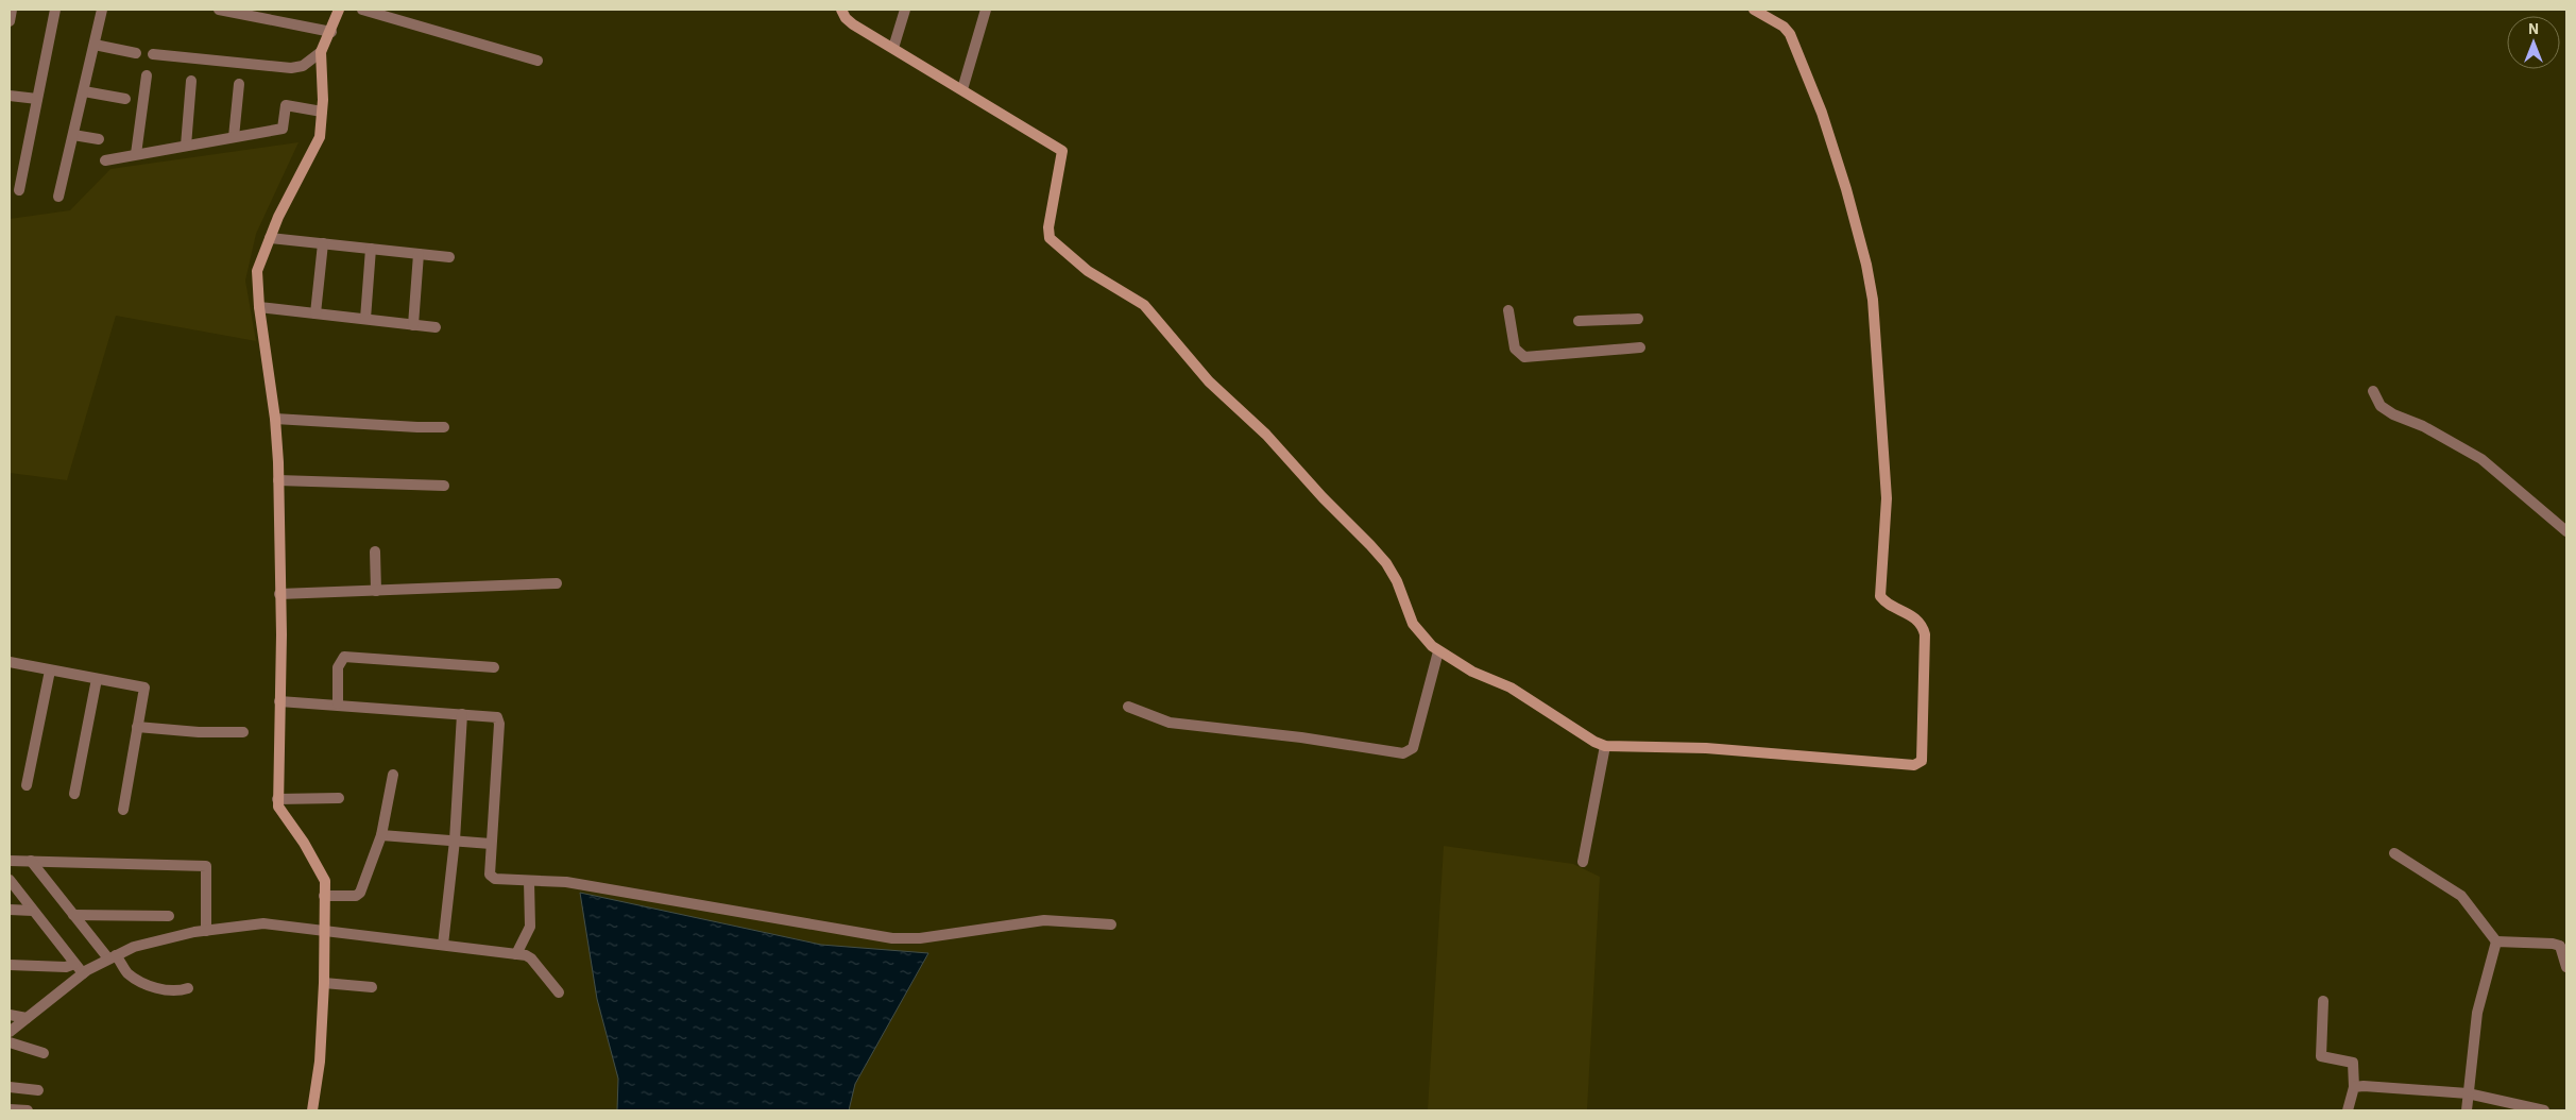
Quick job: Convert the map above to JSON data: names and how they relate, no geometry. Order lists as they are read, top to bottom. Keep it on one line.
{"north":"top"}
